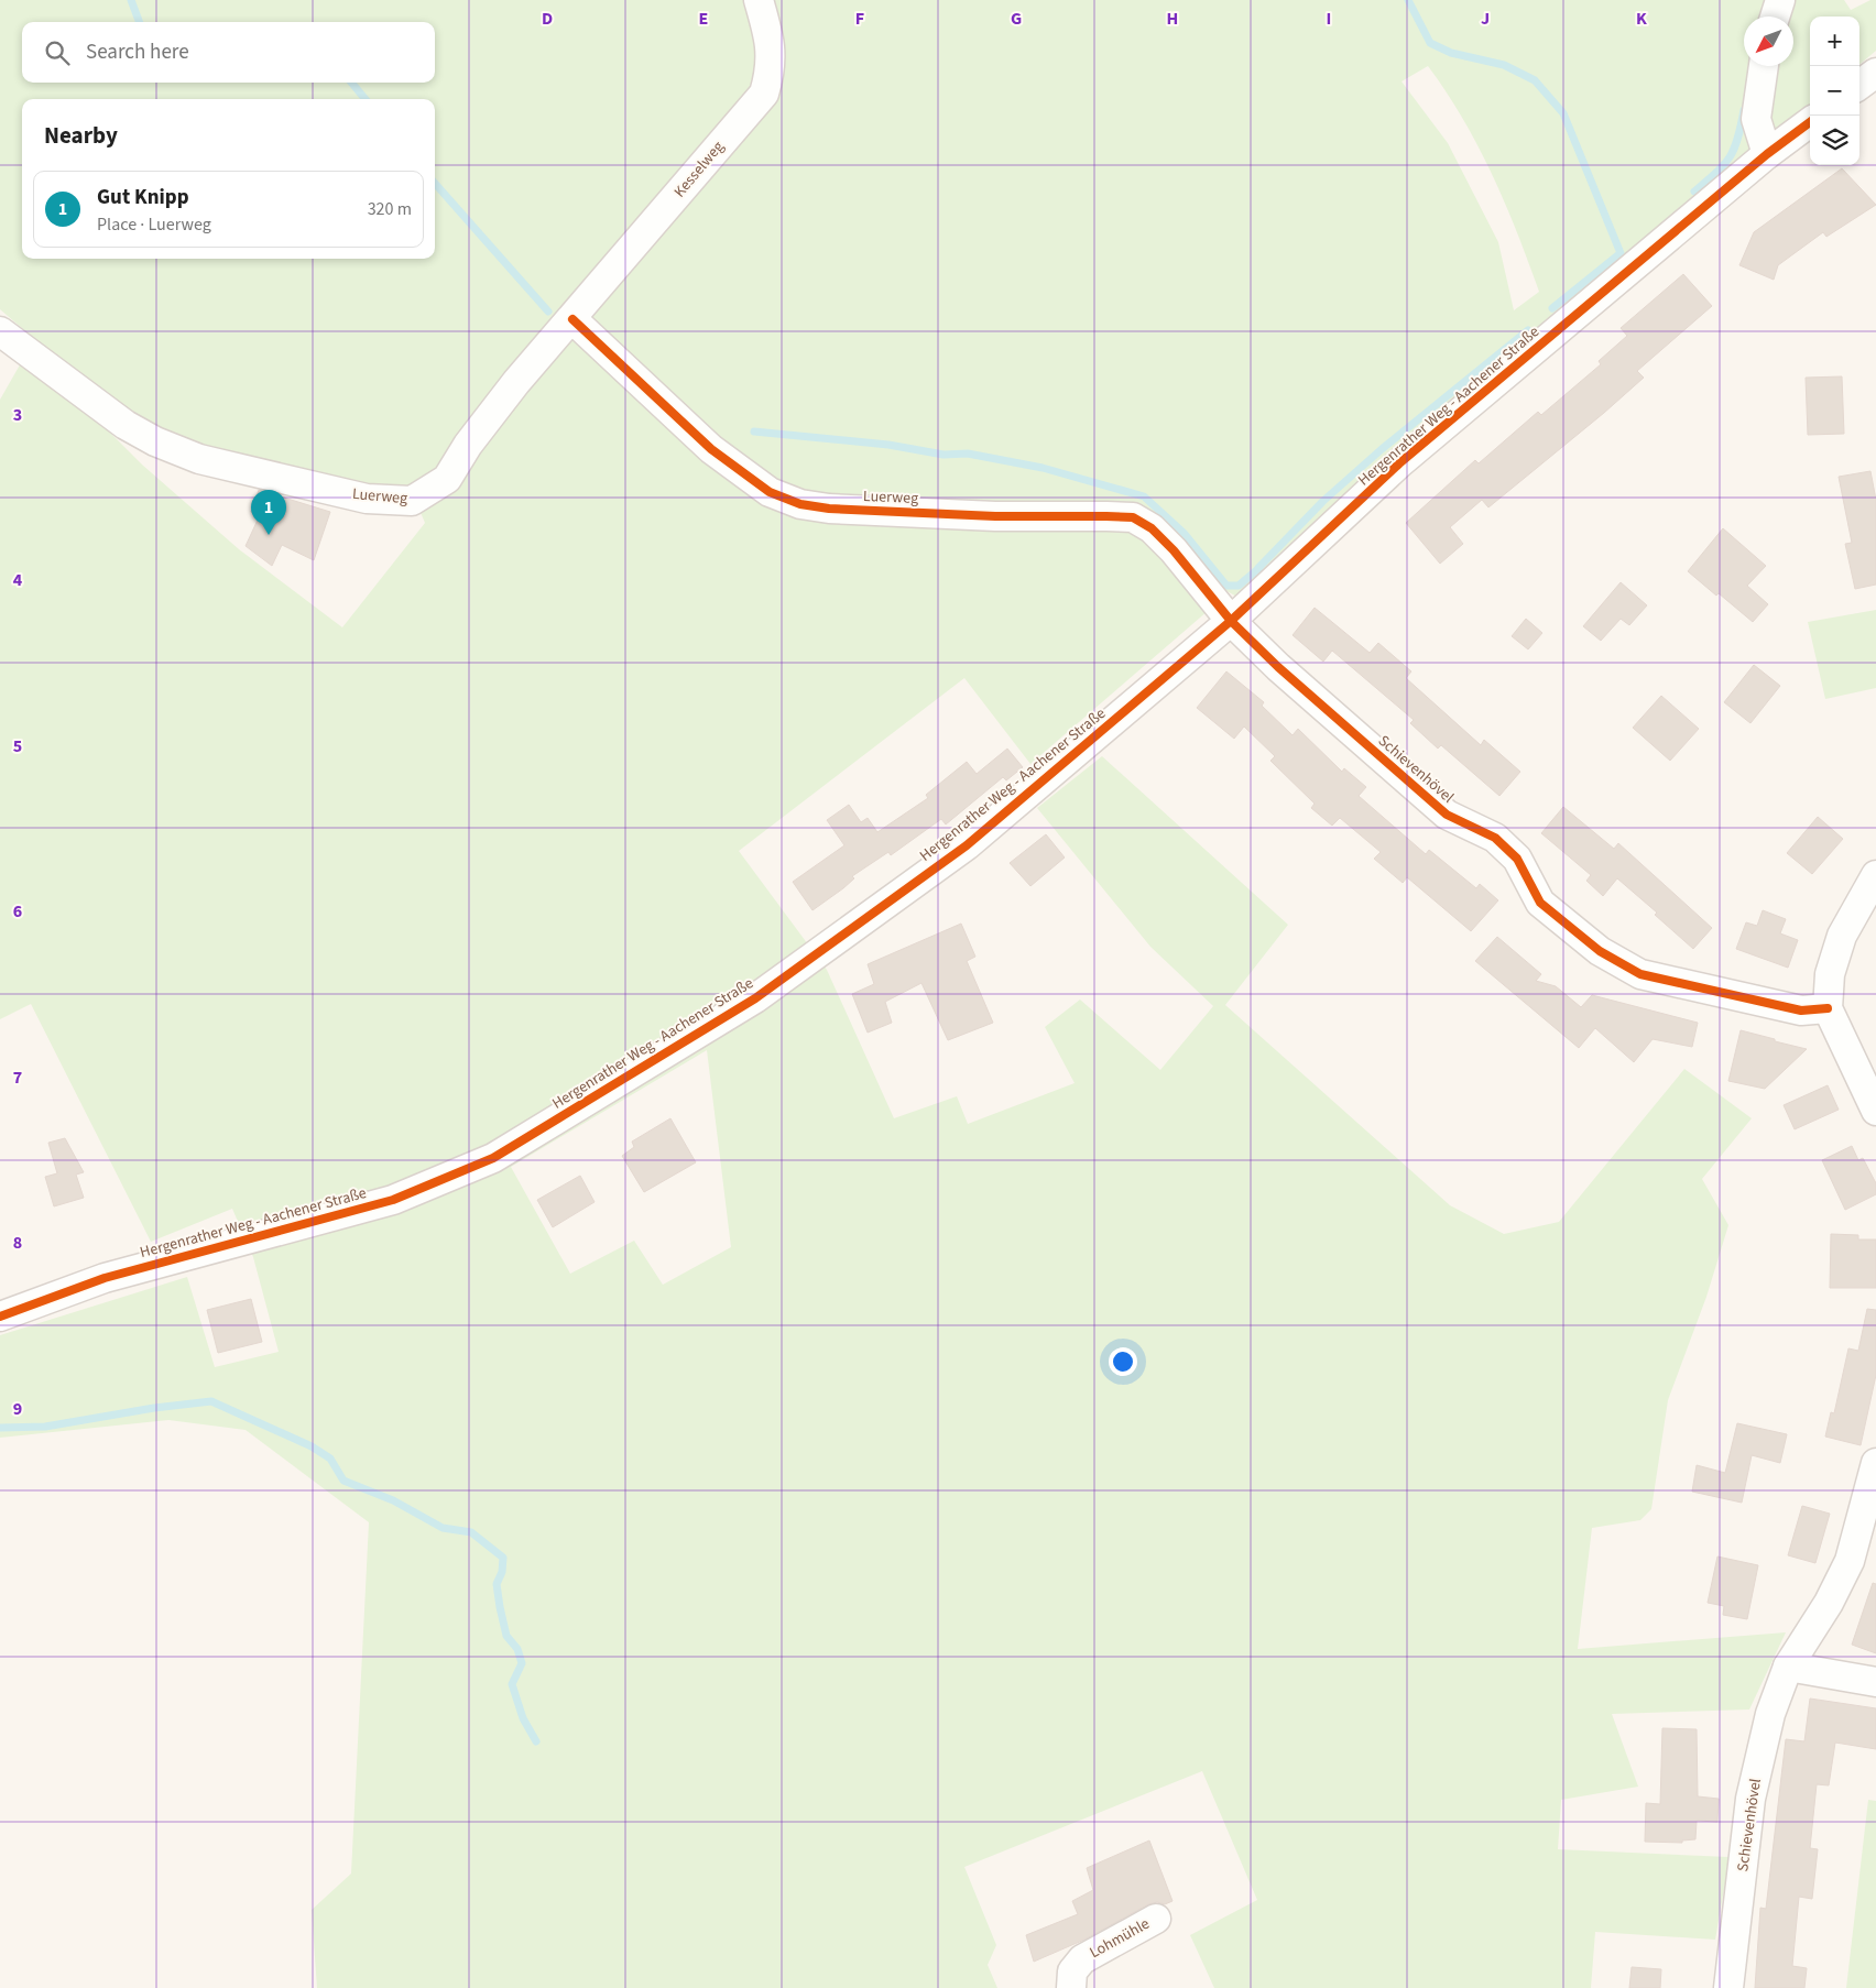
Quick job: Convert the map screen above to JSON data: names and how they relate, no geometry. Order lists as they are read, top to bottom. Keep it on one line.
{"streets":{"street":["Kesselweg","Hergenrather Weg - Aachener Straße","Luerweg","Schievenhövel","Lohmühle"]},"crossings":[["Kesselweg","Luerweg"],["Hergenrather Weg - Aachener Straße","Luerweg"],["Hergenrather Weg - Aachener Straße","Schievenhövel"],["Luerweg","Schievenhövel"]],"north":"bottom left","page":{"map_buttons":["+","−"],"search":"Search here","heading":"Nearby","list":[{"mark":"1","name":"Gut Knipp","note":"Place · Luerweg","value":"320 m"}],"pins":"1"},"grid":{"columns":["D","E","F","G","H","I","J","K"],"rows":["3","4","5","6","7","8","9"]}}
